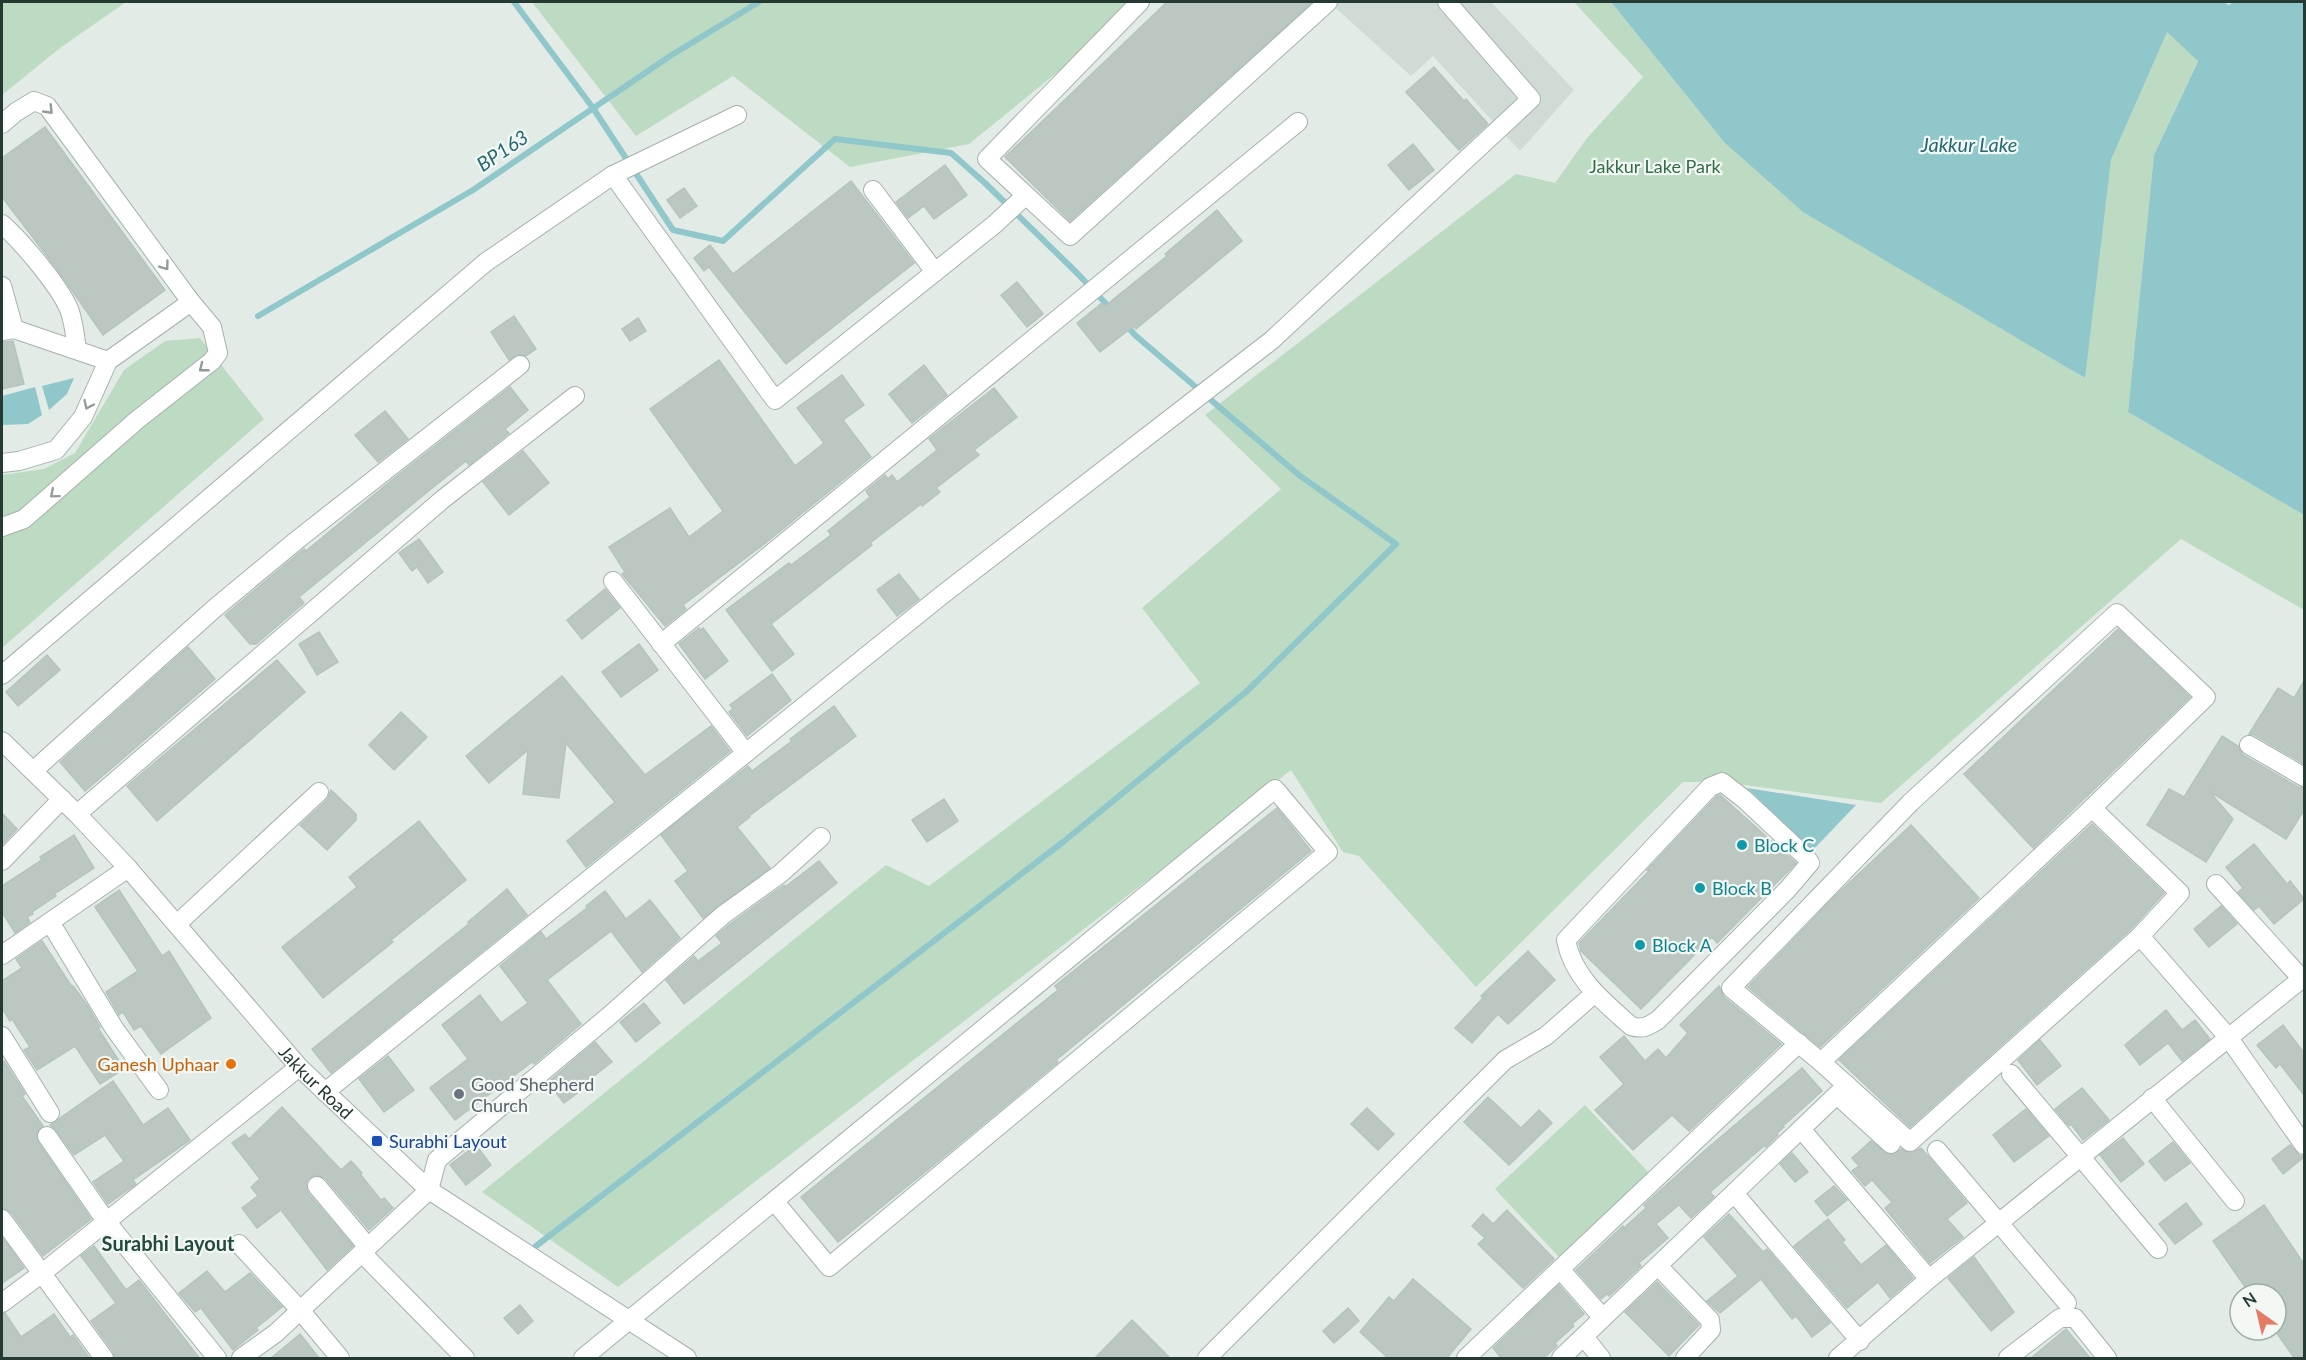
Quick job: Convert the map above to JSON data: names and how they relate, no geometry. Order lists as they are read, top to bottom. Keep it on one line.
{"streets":{"street":["Jakkur Road"]},"districts":["Surabhi Layout"],"water":["Jakkur Lake","BP163"],"parks":["Jakkur Lake Park"],"places":{"other":["Block C","Block B","Block A","Ganesh Uphaar","Good Shepherd Church"],"transit":["Surabhi Layout"]},"north":"top left"}
